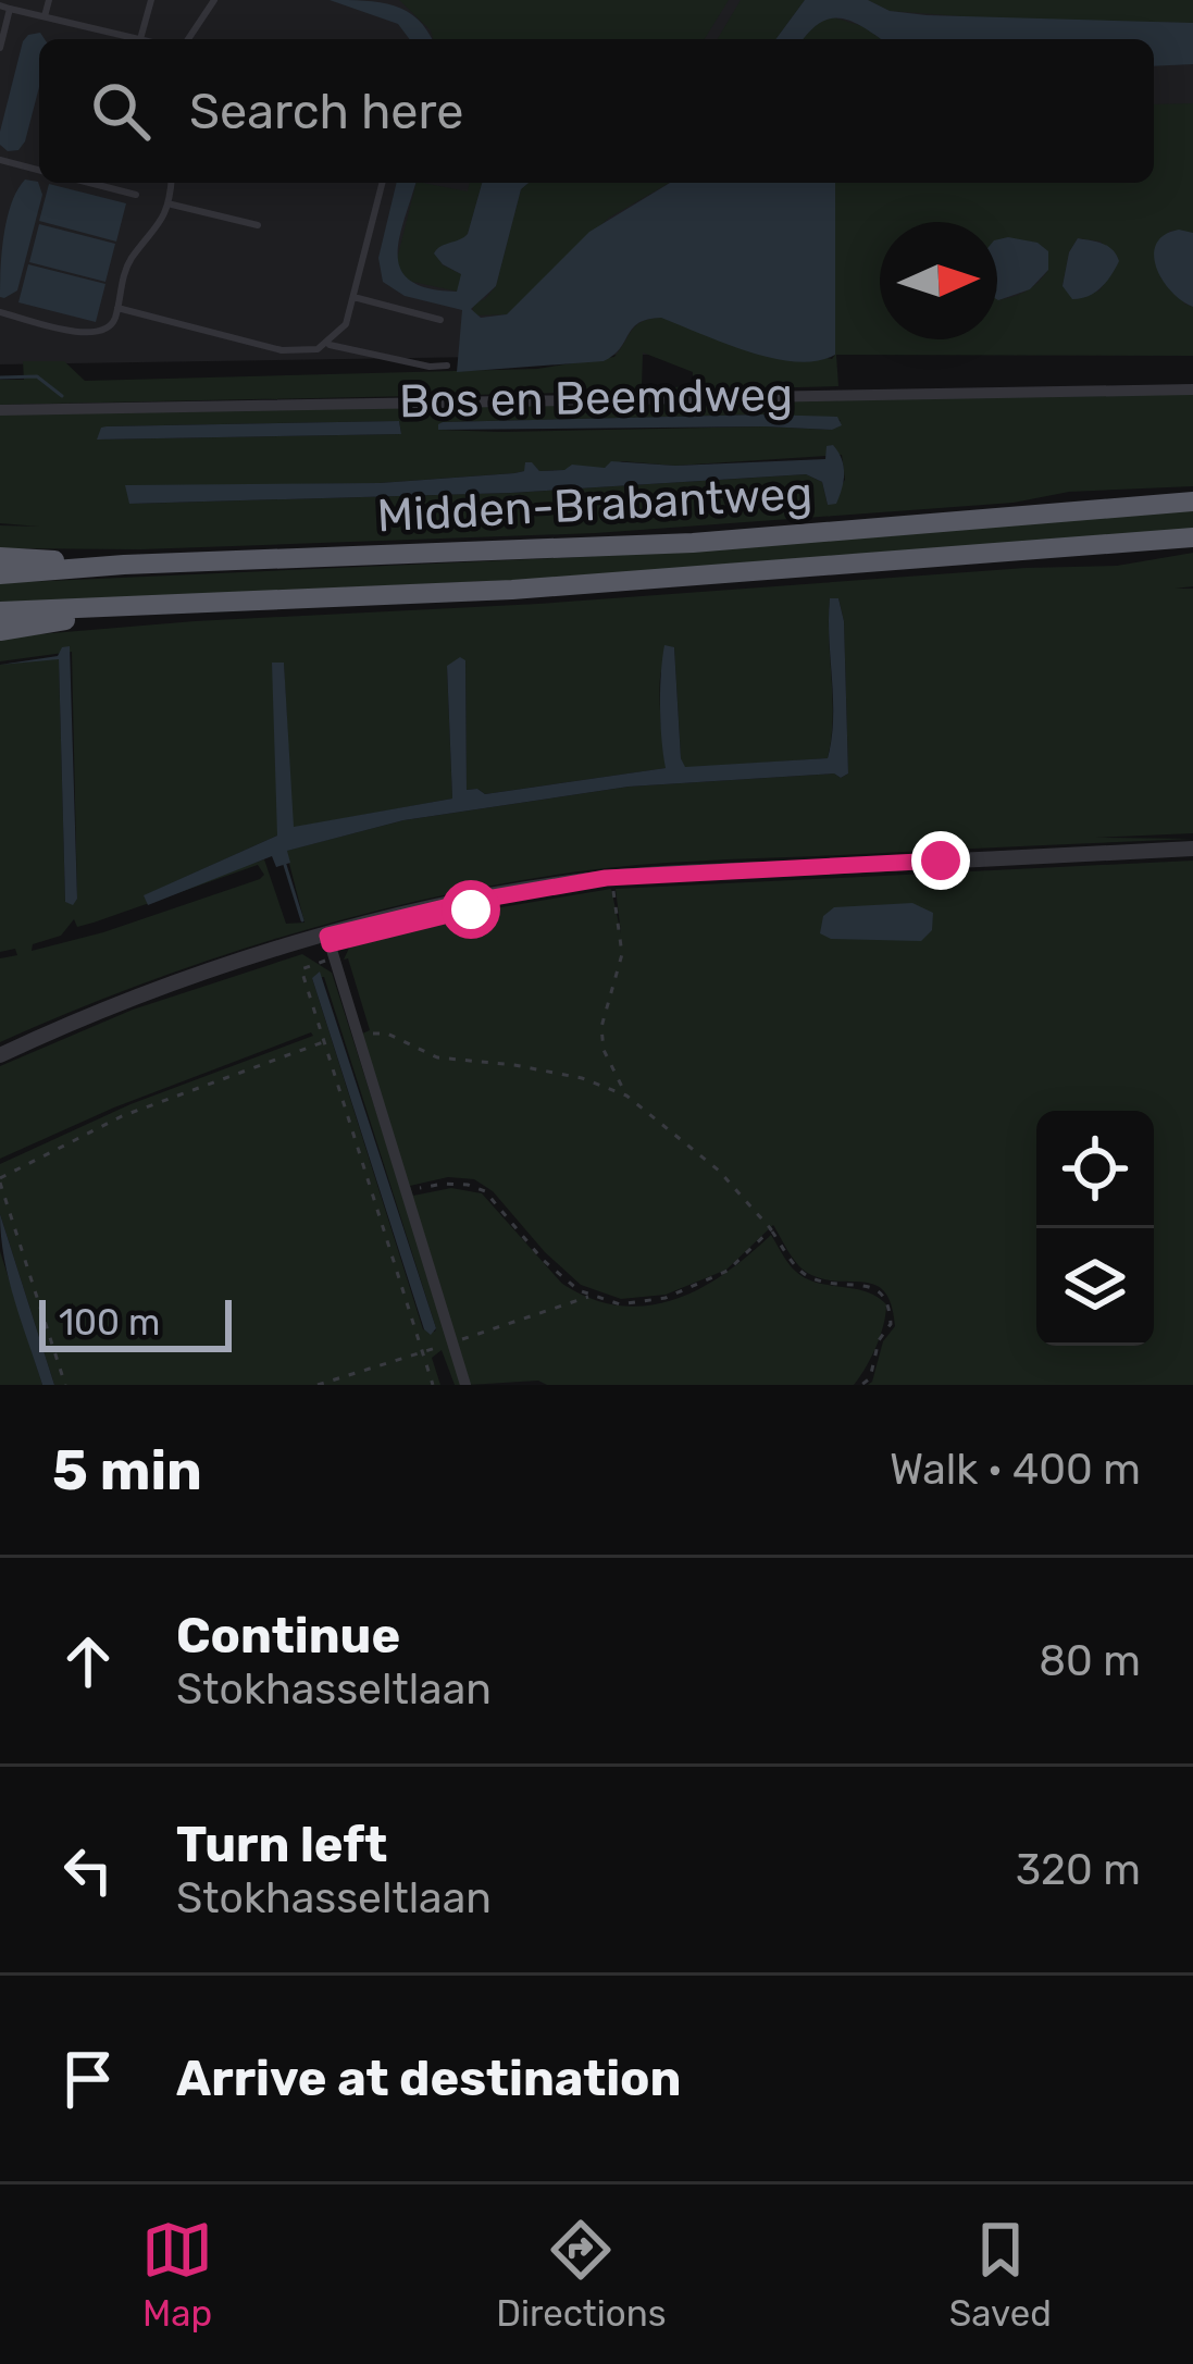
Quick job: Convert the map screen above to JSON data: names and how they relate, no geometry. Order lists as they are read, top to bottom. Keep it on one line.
{"streets":{"highway":["Midden-Brabantweg"],"street":["Bos en Beemdweg"]},"scale_bar":"100 m","north":"right","page":{"search":"Search here","scale":"100 m","heading":["5 min","Walk · 400 m"],"list":[["Continue","Stokhasseltlaan","80 m"],["Turn left","Stokhasseltlaan","320 m"],"Arrive at destination"],"nav":["Map","Directions","Saved"]}}
